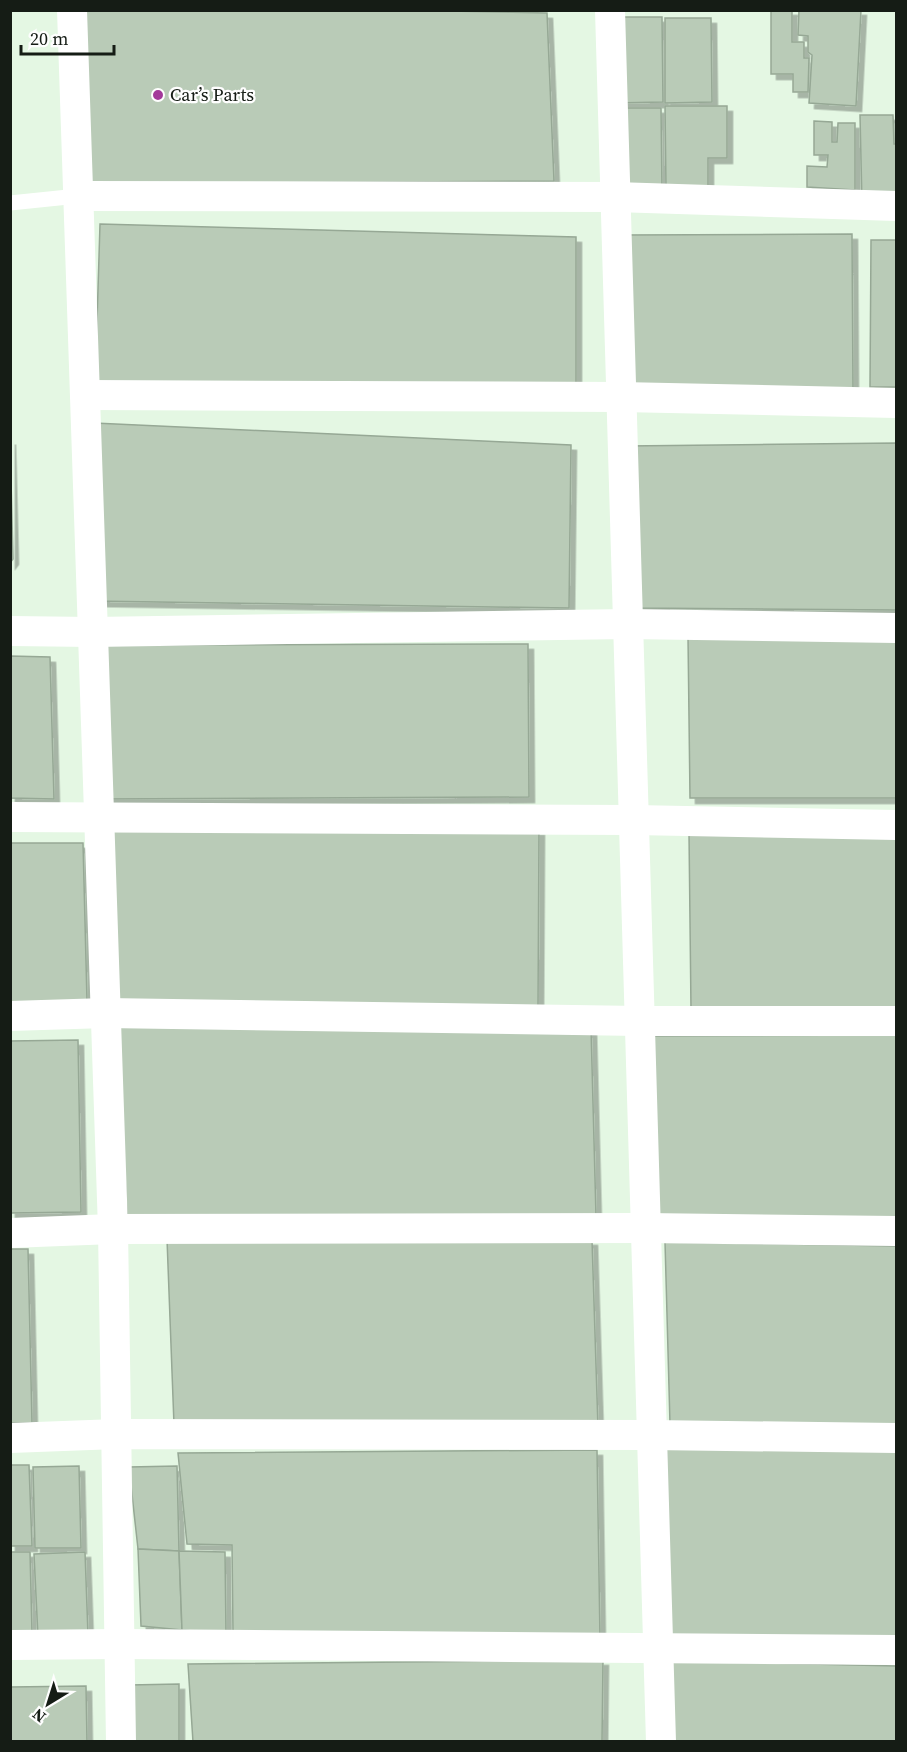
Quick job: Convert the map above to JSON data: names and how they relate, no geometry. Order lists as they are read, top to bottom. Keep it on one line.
{"places":["Car’s Parts"],"scale_bar":"20 m","north":"bottom left"}
